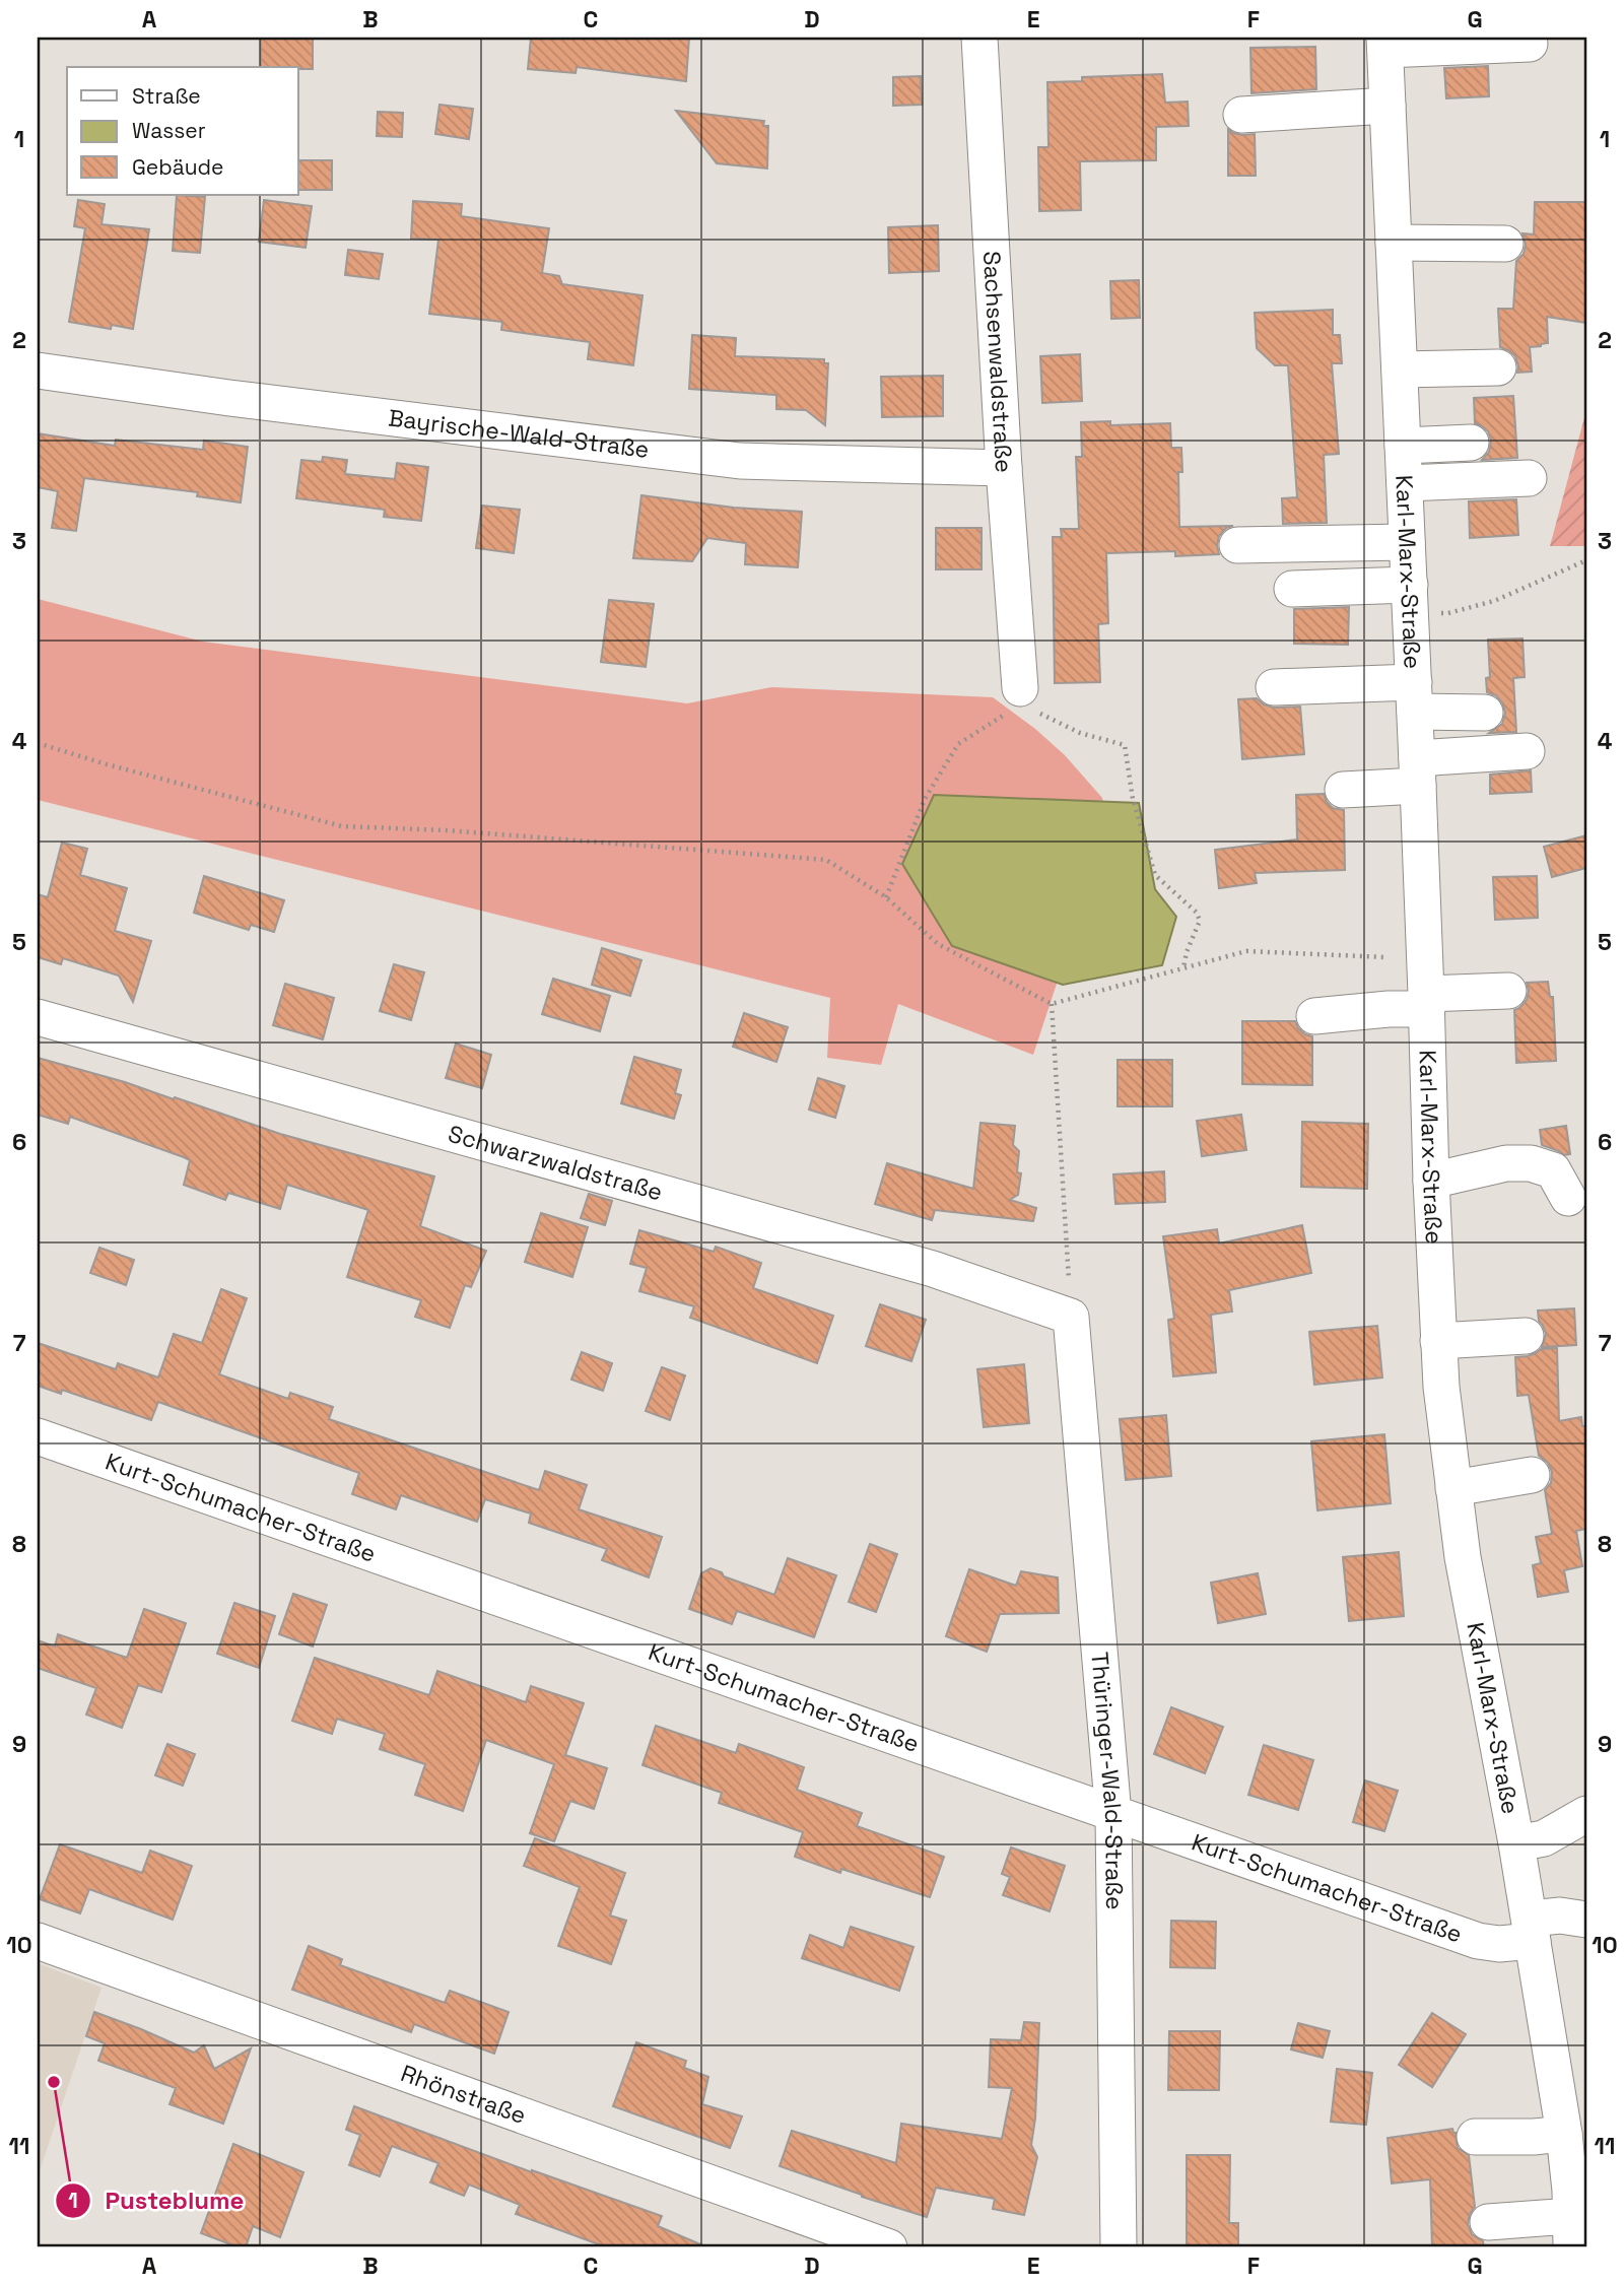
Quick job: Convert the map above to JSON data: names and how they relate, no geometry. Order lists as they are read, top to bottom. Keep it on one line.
{"streets":{"street":["Sachsenwaldstraße","Bayrische-Wald-Straße","Karl-Marx-Straße","Schwarzwaldstraße","Kurt-Schumacher-Straße","Thüringer-Wald-Straße","Rhönstraße"]},"crossings":[["Sachsenwaldstraße","Bayrische-Wald-Straße"],["Karl-Marx-Straße","Kurt-Schumacher-Straße"],["Schwarzwaldstraße","Thüringer-Wald-Straße"],["Kurt-Schumacher-Straße","Thüringer-Wald-Straße"]],"places":["Pusteblume"],"legend":["Straße","Wasser","Gebäude"],"grid":{"columns":["A","B","C","D","E","F","G"],"rows":["1","2","3","4","5","6","7","8","9","10","11"]}}
